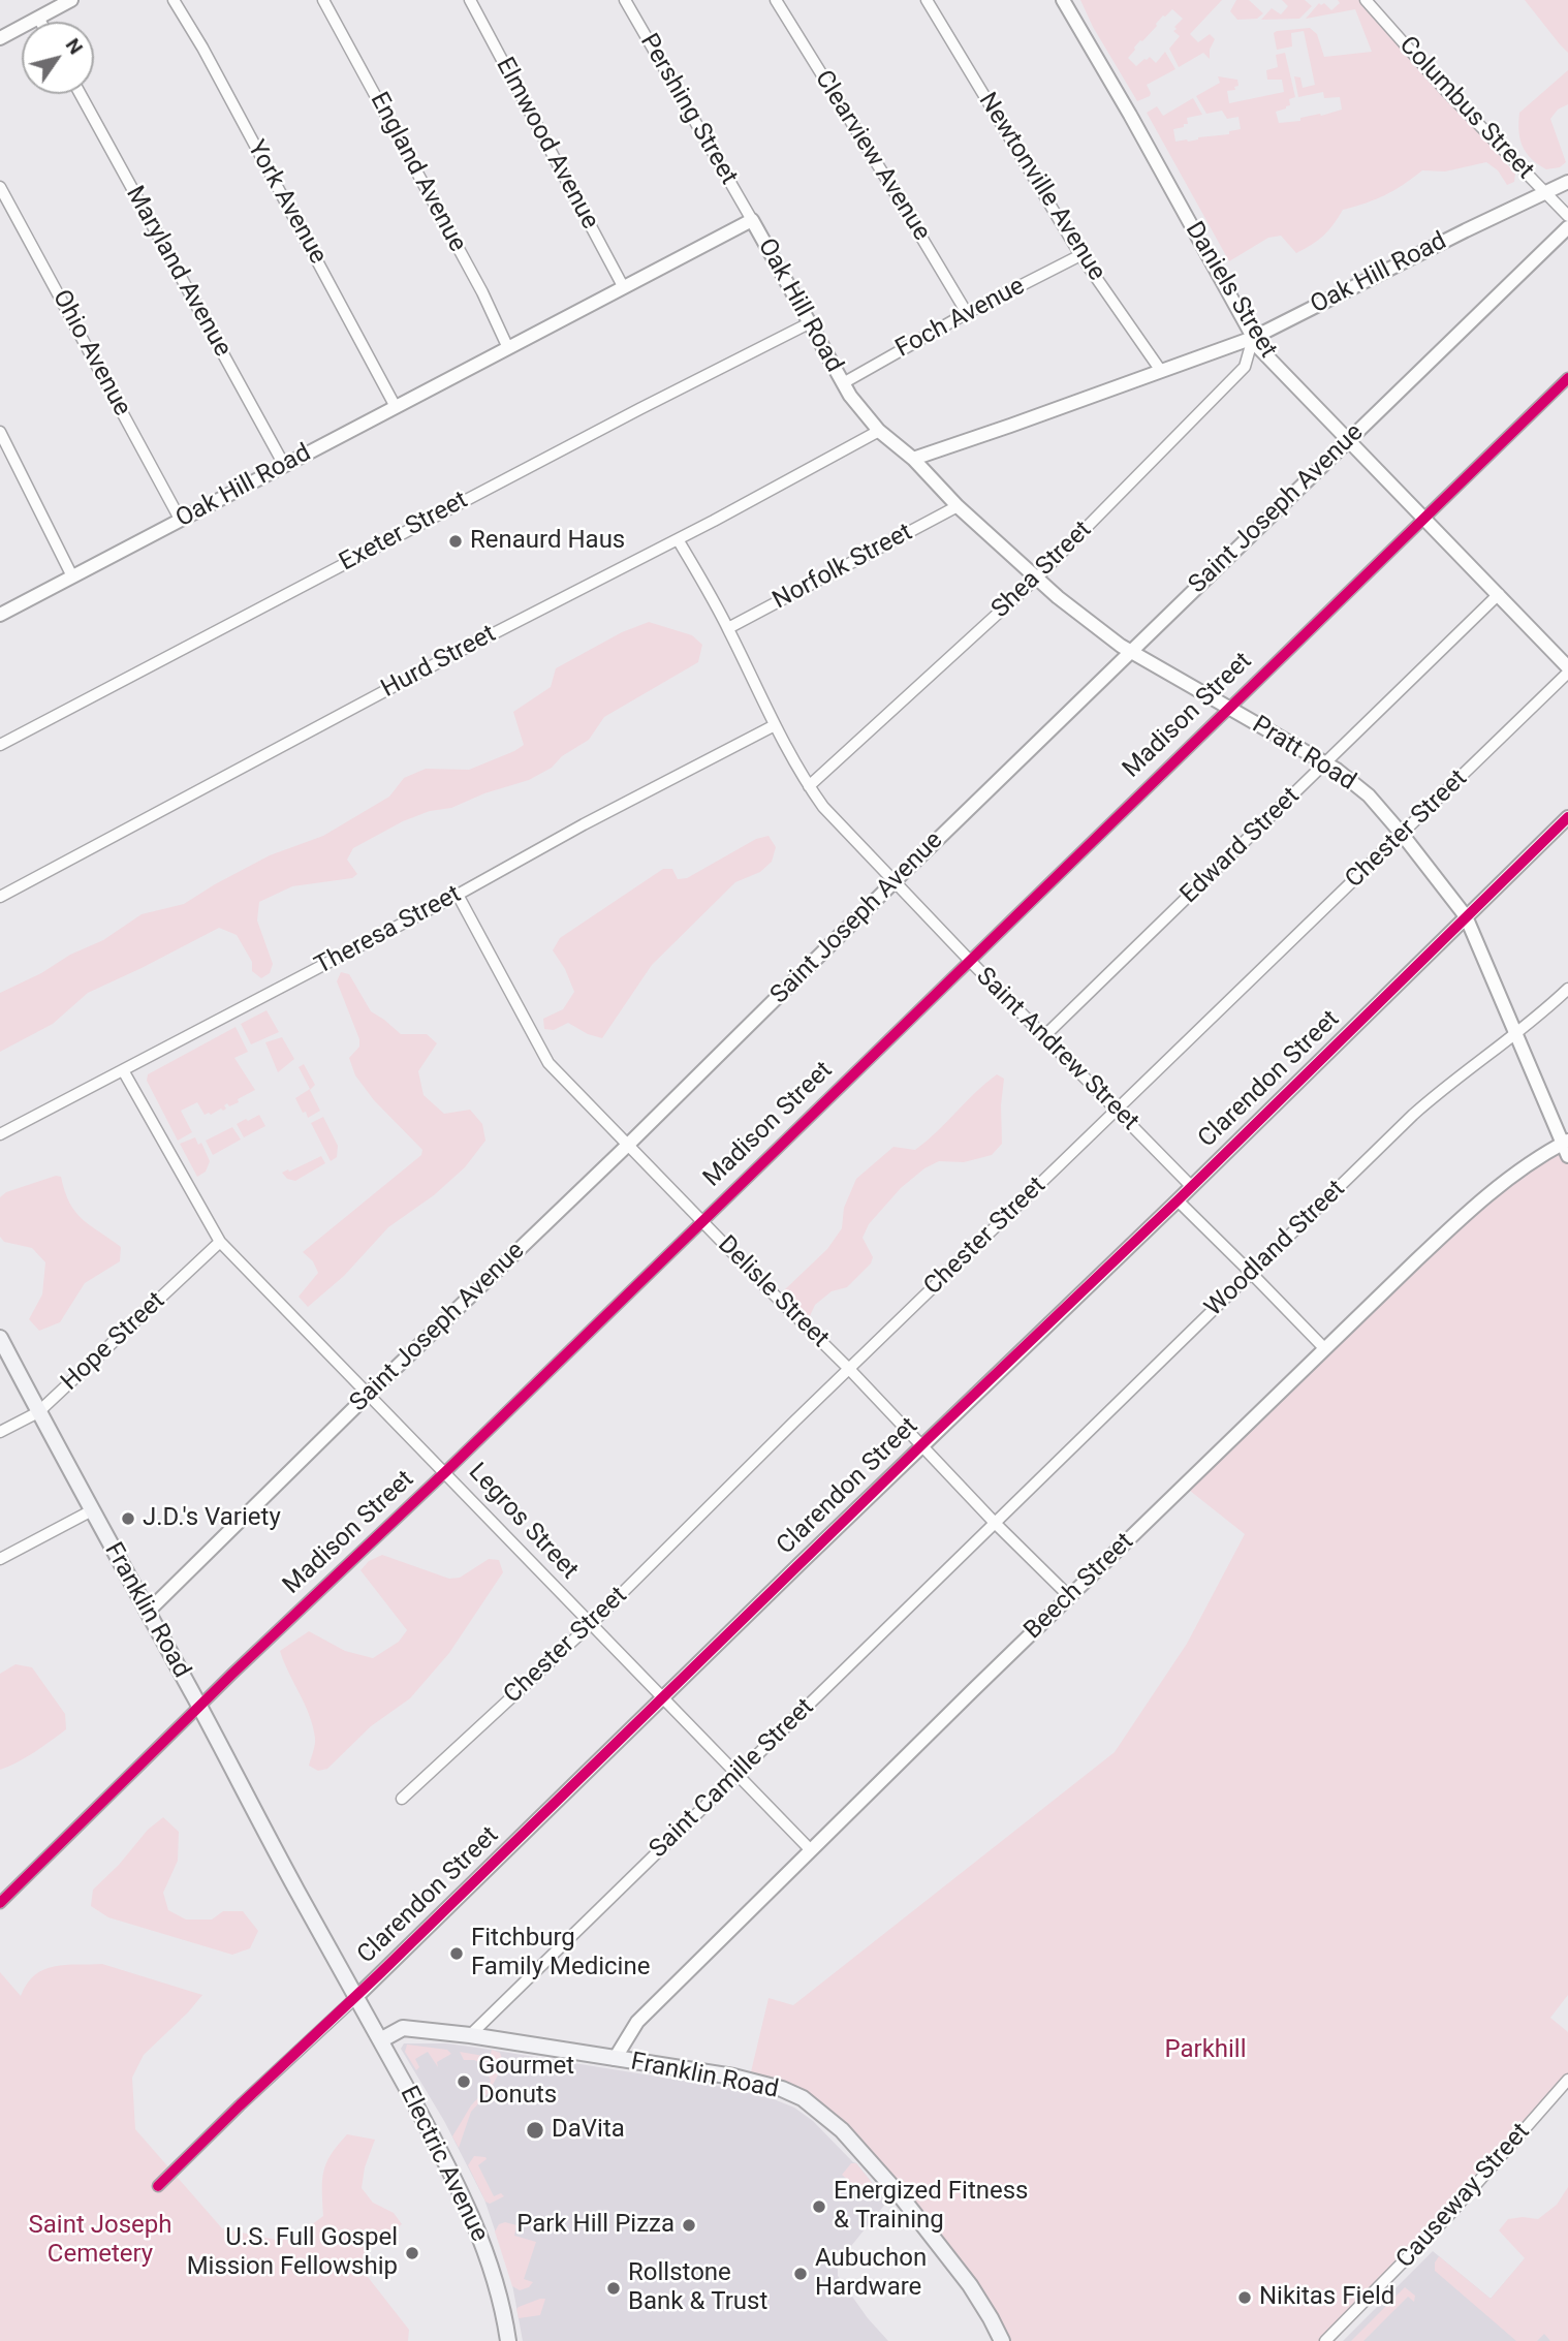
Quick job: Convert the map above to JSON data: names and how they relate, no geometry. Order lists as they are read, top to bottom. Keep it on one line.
{"streets":{"main road":["Franklin Road","Electric Avenue"],"street":["Columbus Street","Pershing Street","Elmwood Avenue","Clearview Avenue","England Avenue","Newtonville Avenue","York Avenue","Maryland Avenue","Oak Hill Road","Daniels Street","Foch Avenue","Ohio Avenue","Saint Joseph Avenue","Exeter Street","Norfolk Street","Shea Street","Hurd Street","Madison Street","Pratt Road","Chester Street","Edward Street","Theresa Street","Saint Andrew Street","Clarendon Street","Woodland Street","Delisle Street","Hope Street","Legros Street","Beech Street","Saint Camille Street","Causeway Street"]},"crossings":[["Columbus Street","Oak Hill Road"],["Pershing Street","Oak Hill Road"],["Elmwood Avenue","Oak Hill Road"],["Clearview Avenue","Foch Avenue"],["England Avenue","Oak Hill Road"],["Newtonville Avenue","Oak Hill Road"],["Newtonville Avenue","Foch Avenue"],["York Avenue","Oak Hill Road"],["Maryland Avenue","Oak Hill Road"],["Oak Hill Road","Daniels Street"],["Oak Hill Road","Foch Avenue"],["Oak Hill Road","Ohio Avenue"],["Oak Hill Road","Exeter Street"],["Oak Hill Road","Shea Street"],["Oak Hill Road","Hurd Street"],["Oak Hill Road","Pratt Road"],["Daniels Street","Saint Joseph Avenue"],["Daniels Street","Shea Street"],["Daniels Street","Madison Street"],["Daniels Street","Chester Street"],["Daniels Street","Edward Street"],["Saint Joseph Avenue","Pratt Road"],["Saint Joseph Avenue","Saint Andrew Street"],["Saint Joseph Avenue","Delisle Street"],["Saint Joseph Avenue","Legros Street"],["Saint Joseph Avenue","Franklin Road"],["Norfolk Street","Pratt Road"],["Norfolk Street","Saint Andrew Street"],["Shea Street","Pratt Road"],["Shea Street","Saint Andrew Street"],["Hurd Street","Saint Andrew Street"],["Madison Street","Pratt Road"],["Madison Street","Saint Andrew Street"],["Madison Street","Delisle Street"],["Madison Street","Legros Street"],["Madison Street","Franklin Road"],["Pratt Road","Chester Street"],["Pratt Road","Edward Street"],["Pratt Road","Clarendon Street"],["Pratt Road","Woodland Street"],["Pratt Road","Beech Street"],["Chester Street","Saint Andrew Street"],["Chester Street","Delisle Street"],["Chester Street","Legros Street"],["Edward Street","Saint Andrew Street"],["Theresa Street","Saint Andrew Street"],["Theresa Street","Delisle Street"],["Theresa Street","Legros Street"],["Saint Andrew Street","Clarendon Street"],["Clarendon Street","Delisle Street"],["Clarendon Street","Legros Street"],["Clarendon Street","Franklin Road"],["Clarendon Street","Electric Avenue"],["Woodland Street","Delisle Street"],["Woodland Street","Saint Camille Street"],["Delisle Street","Beech Street"],["Delisle Street","Saint Camille Street"],["Hope Street","Legros Street"],["Hope Street","Franklin Road"],["Legros Street","Beech Street"],["Legros Street","Saint Camille Street"],["Beech Street","Franklin Road"],["Franklin Road","Saint Camille Street"],["Franklin Road","Electric Avenue"]],"parks":["Parkhill","Saint Joseph Cemetery"],"places":["Renaurd Haus","J.D.'s Variety","Fitchburg Family Medicine","Gourmet Donuts","DaVita","Energized Fitness & Training","Park Hill Pizza","U.S. Full Gospel Mission Fellowship","Aubuchon Hardware","Rollstone Bank & Trust","Nikitas Field"],"north":"top right"}
